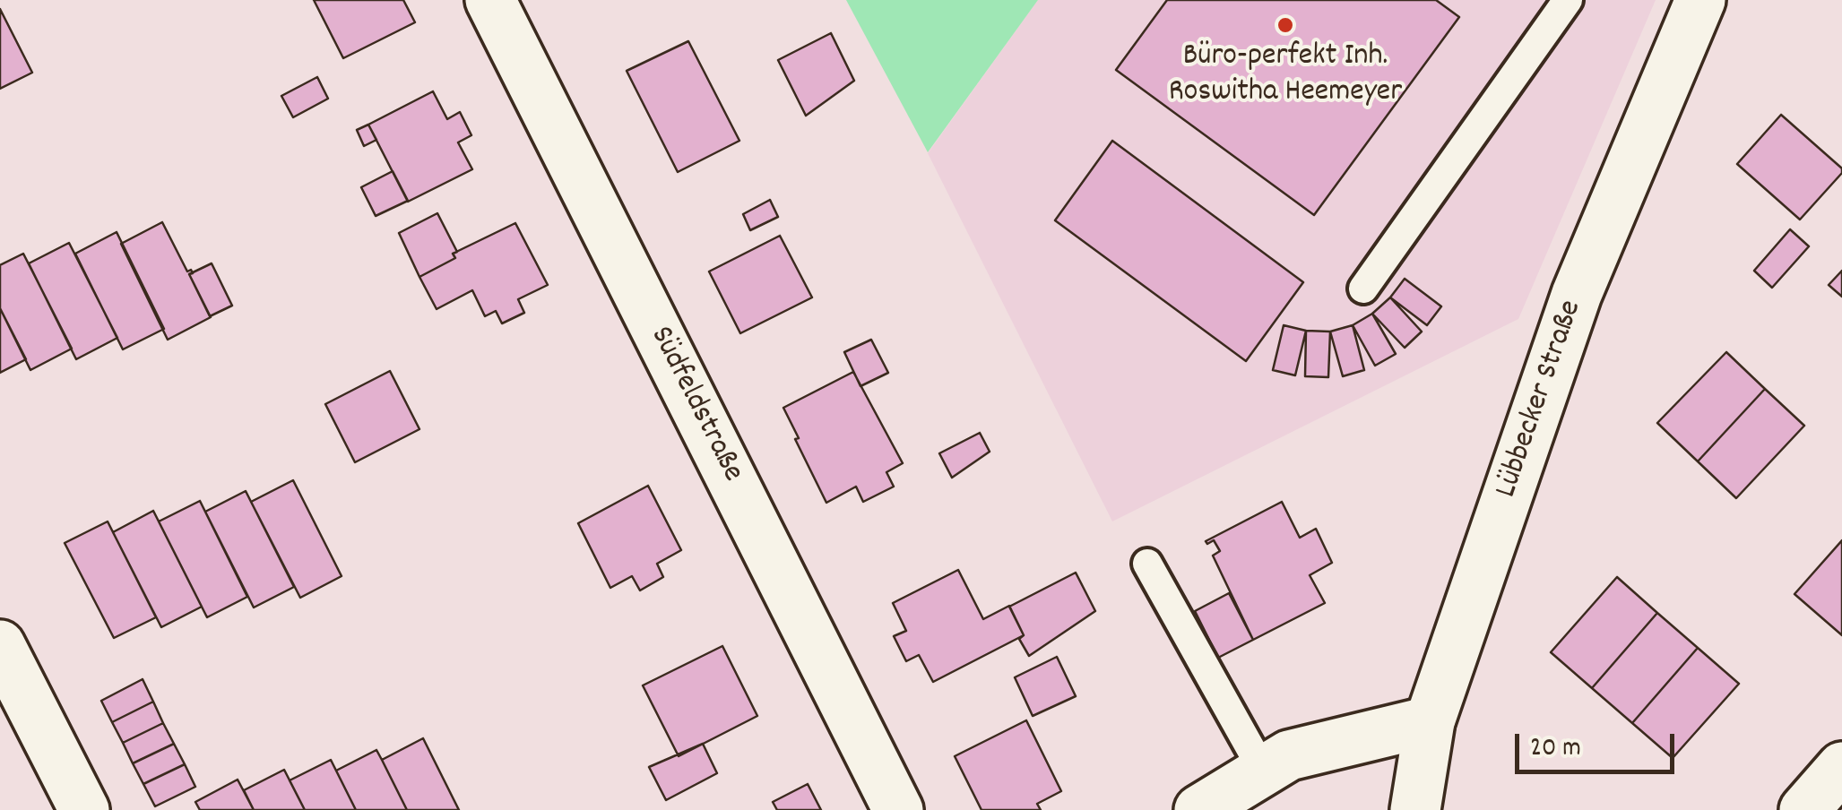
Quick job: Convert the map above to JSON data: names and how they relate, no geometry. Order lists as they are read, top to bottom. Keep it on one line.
{"streets":{"street":["Lübbecker Straße","Südfeldstraße"]},"places":["Büro-perfekt Inh. Roswitha Heemeyer"],"scale_bar":"20 m"}
